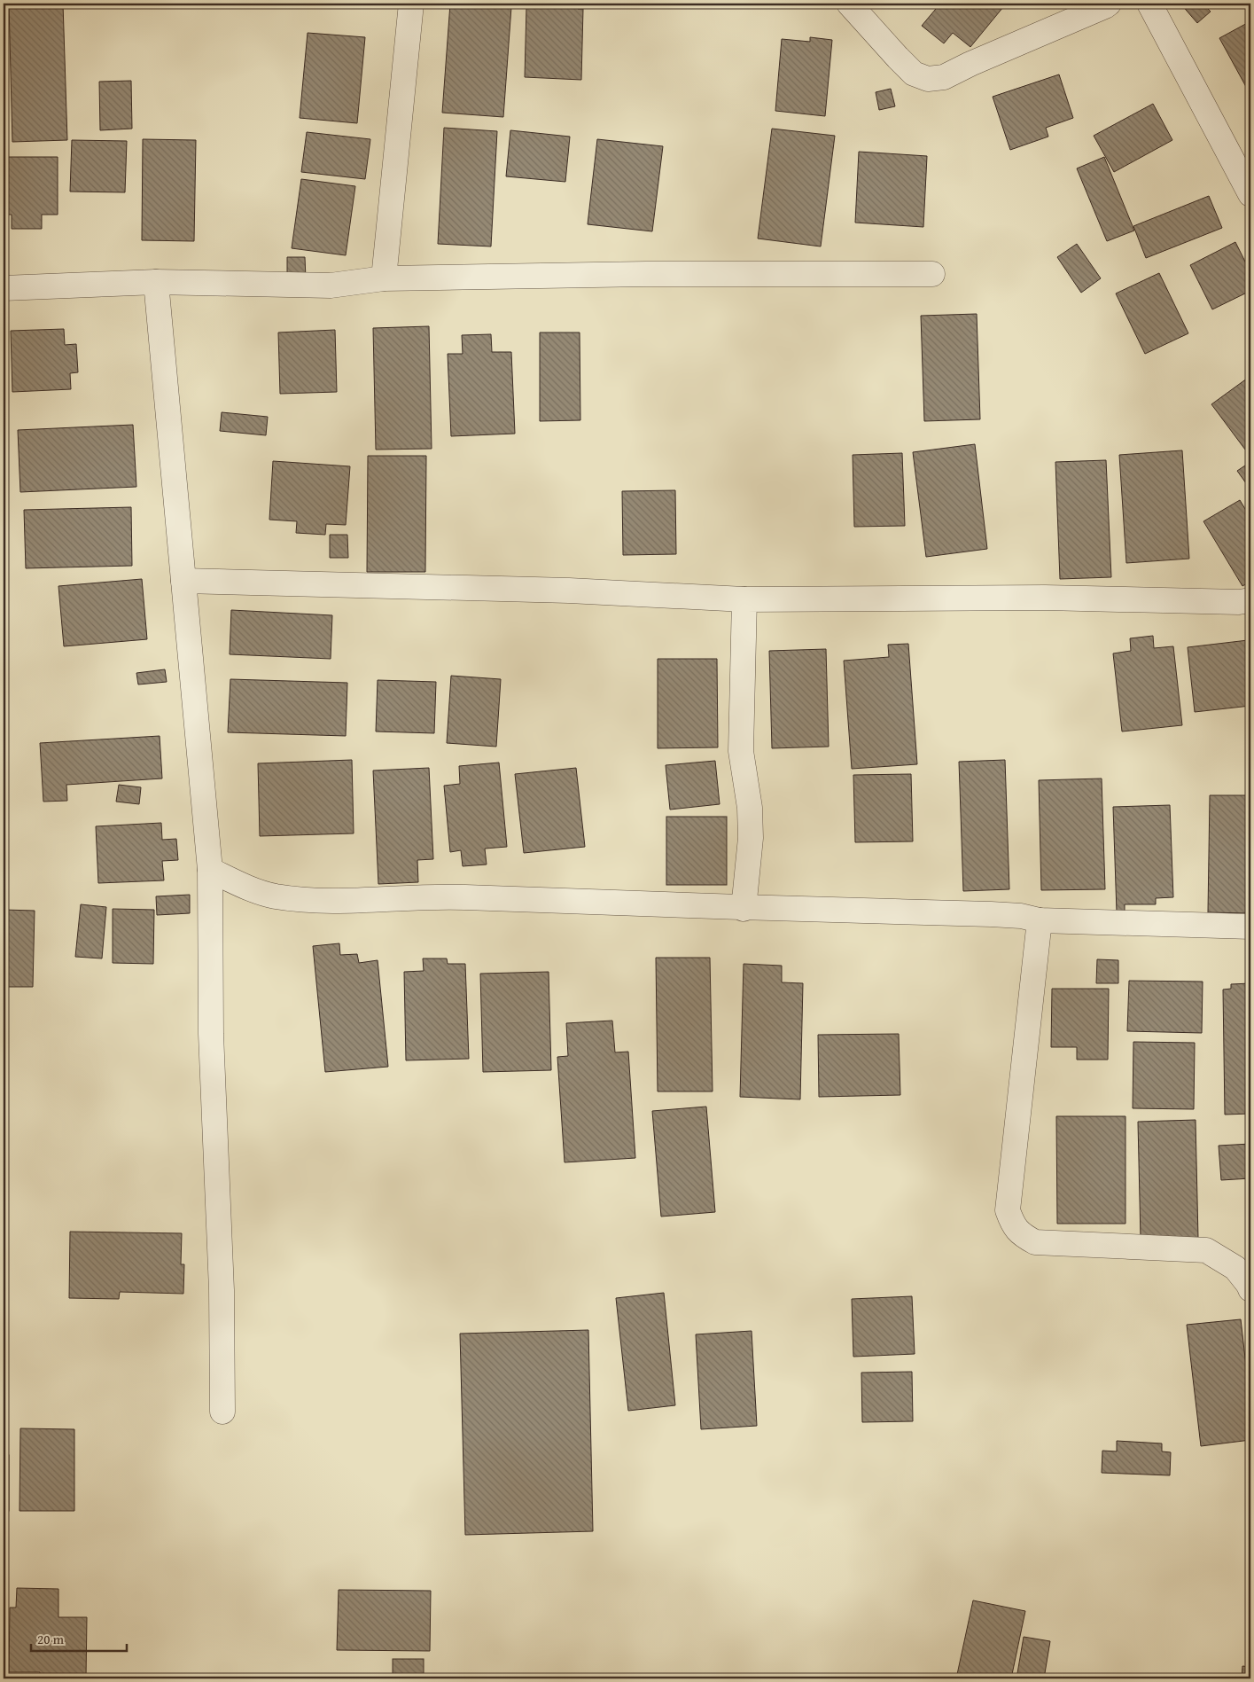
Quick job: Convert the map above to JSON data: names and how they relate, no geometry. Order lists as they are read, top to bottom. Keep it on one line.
{"scale_bar":"20 m"}
